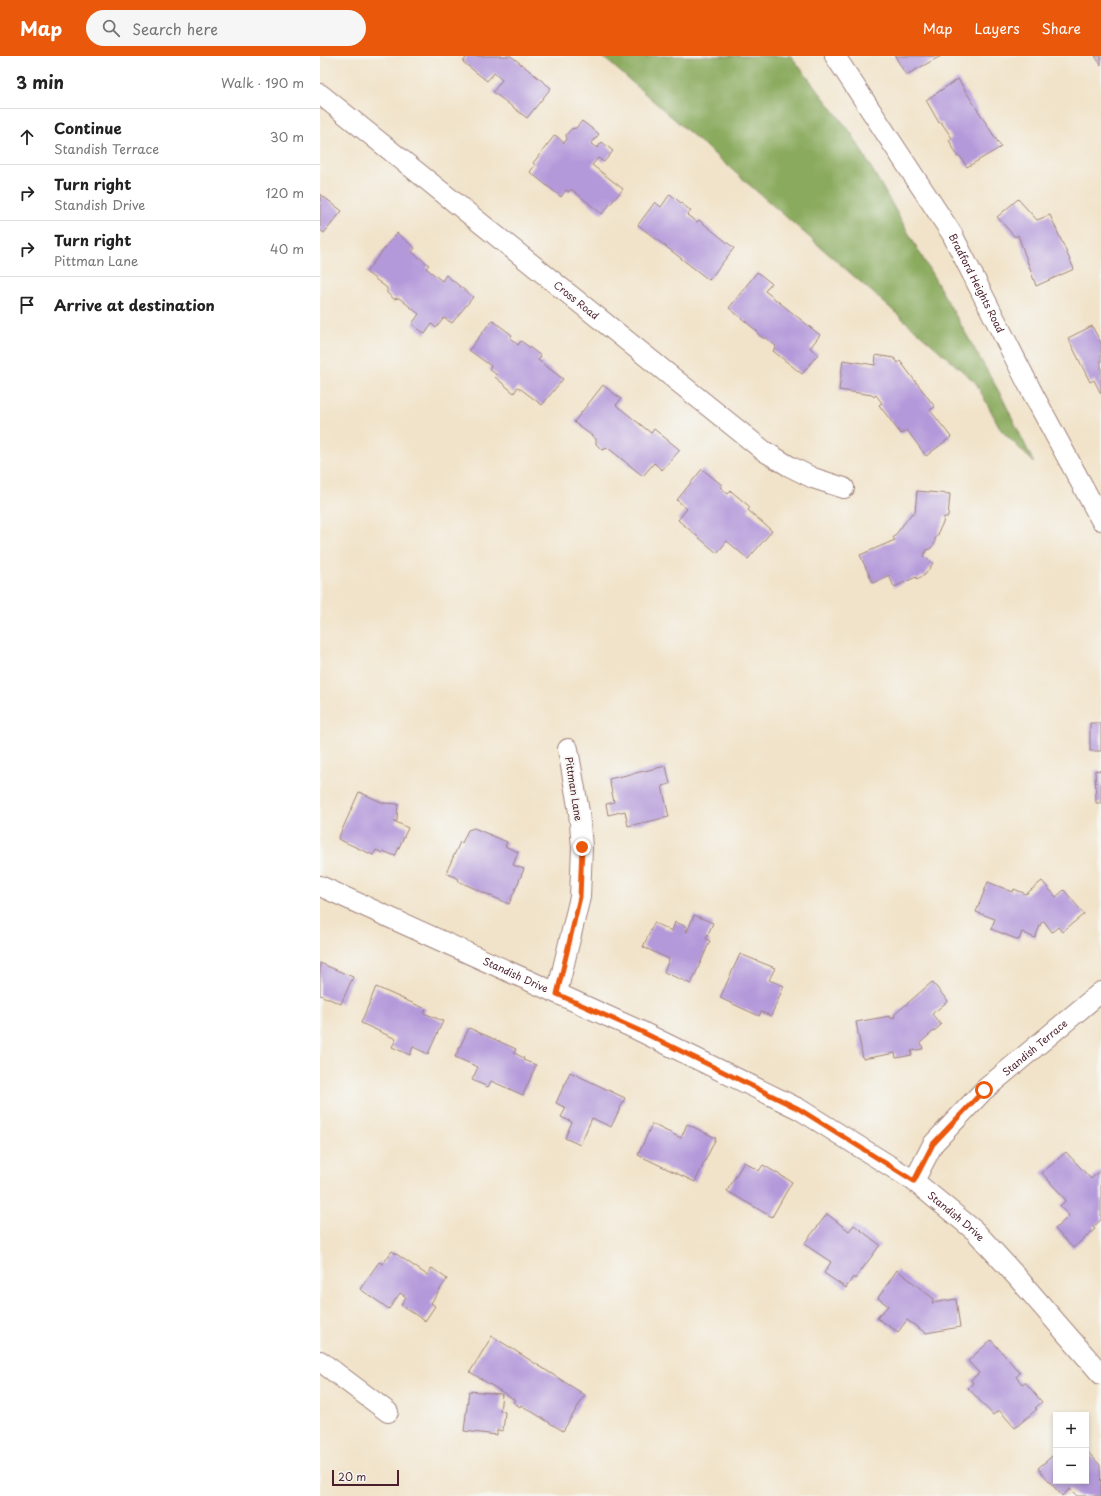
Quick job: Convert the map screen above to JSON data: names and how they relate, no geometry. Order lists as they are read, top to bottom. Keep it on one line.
{"streets":{"street":["Bradford Heights Road","Cross Road","Pittman Lane","Standish Drive","Standish Terrace"]},"crossings":[["Pittman Lane","Standish Drive"],["Standish Drive","Standish Terrace"]],"scale_bar":"20 m","page":{"header":"Map","search":"Search here","nav":["Map","Layers","Share"],"heading":["3 min","Walk · 190 m"],"list":[["Continue","Standish Terrace","30 m"],["Turn right","Standish Drive","120 m"],["Turn right","Pittman Lane","40 m"],"Arrive at destination"],"map_buttons":["+","−"],"scale":"20 m"}}
